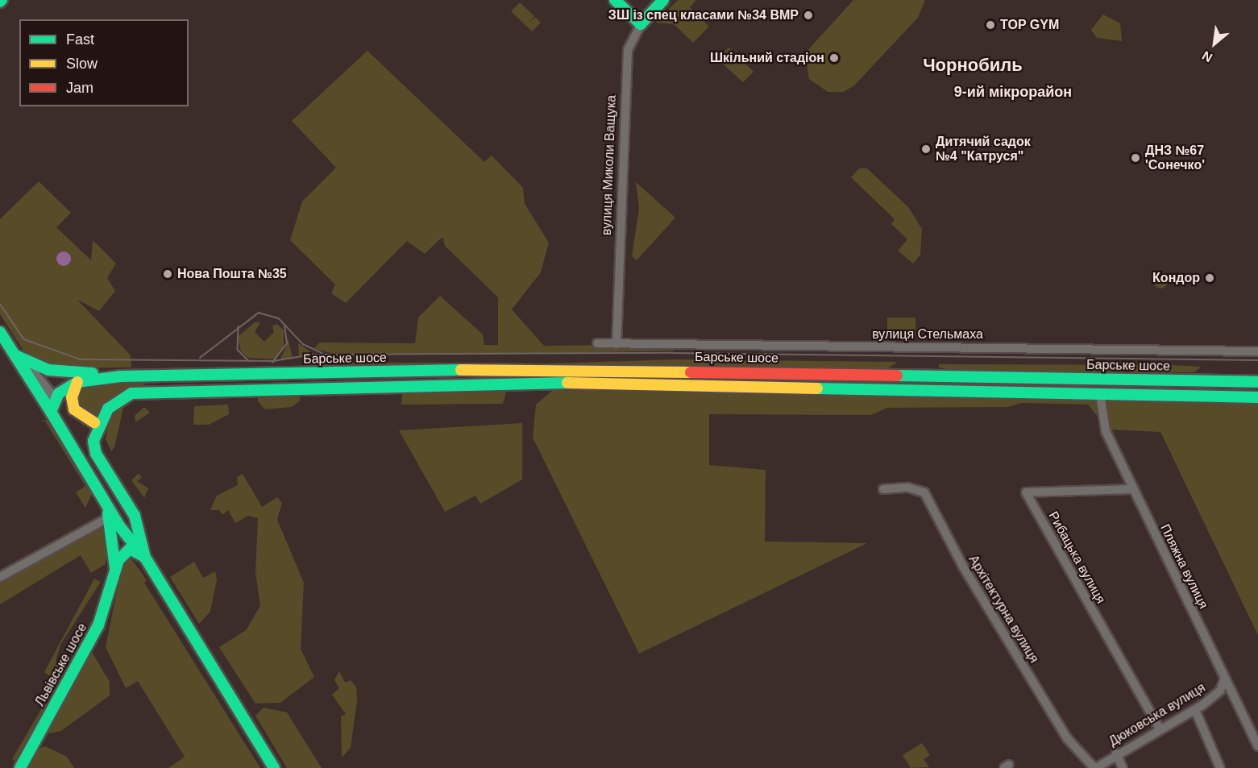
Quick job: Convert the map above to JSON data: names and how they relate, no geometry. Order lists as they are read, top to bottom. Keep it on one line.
{"streets":{"main road":["вулиця Миколи Ващука","Барське шосе","Львівське шосе"],"street":["вулиця Стельмаха","Рибацька вулиця","Пляжна вулиця","Архітектурна вулиця","Дюковська вулиця"]},"crossings":[["вулиця Миколи Ващука","вулиця Стельмаха"],["Рибацька вулиця","Пляжна вулиця"],["Рибацька вулиця","Дюковська вулиця"],["Пляжна вулиця","Дюковська вулиця"],["Архітектурна вулиця","Дюковська вулиця"]],"districts":["Чорнобиль","9-ий мікрорайон"],"places":["ЗШ із спец класами №34 ВМР","TOP GYM","Шкільний стадіон","Дитячий садок №4 \"Катруся\"","ДНЗ №67 'Сонечко'","Нова Пошта №35","Кондор"],"legend":["Fast","Slow","Jam"],"north":"bottom left"}
